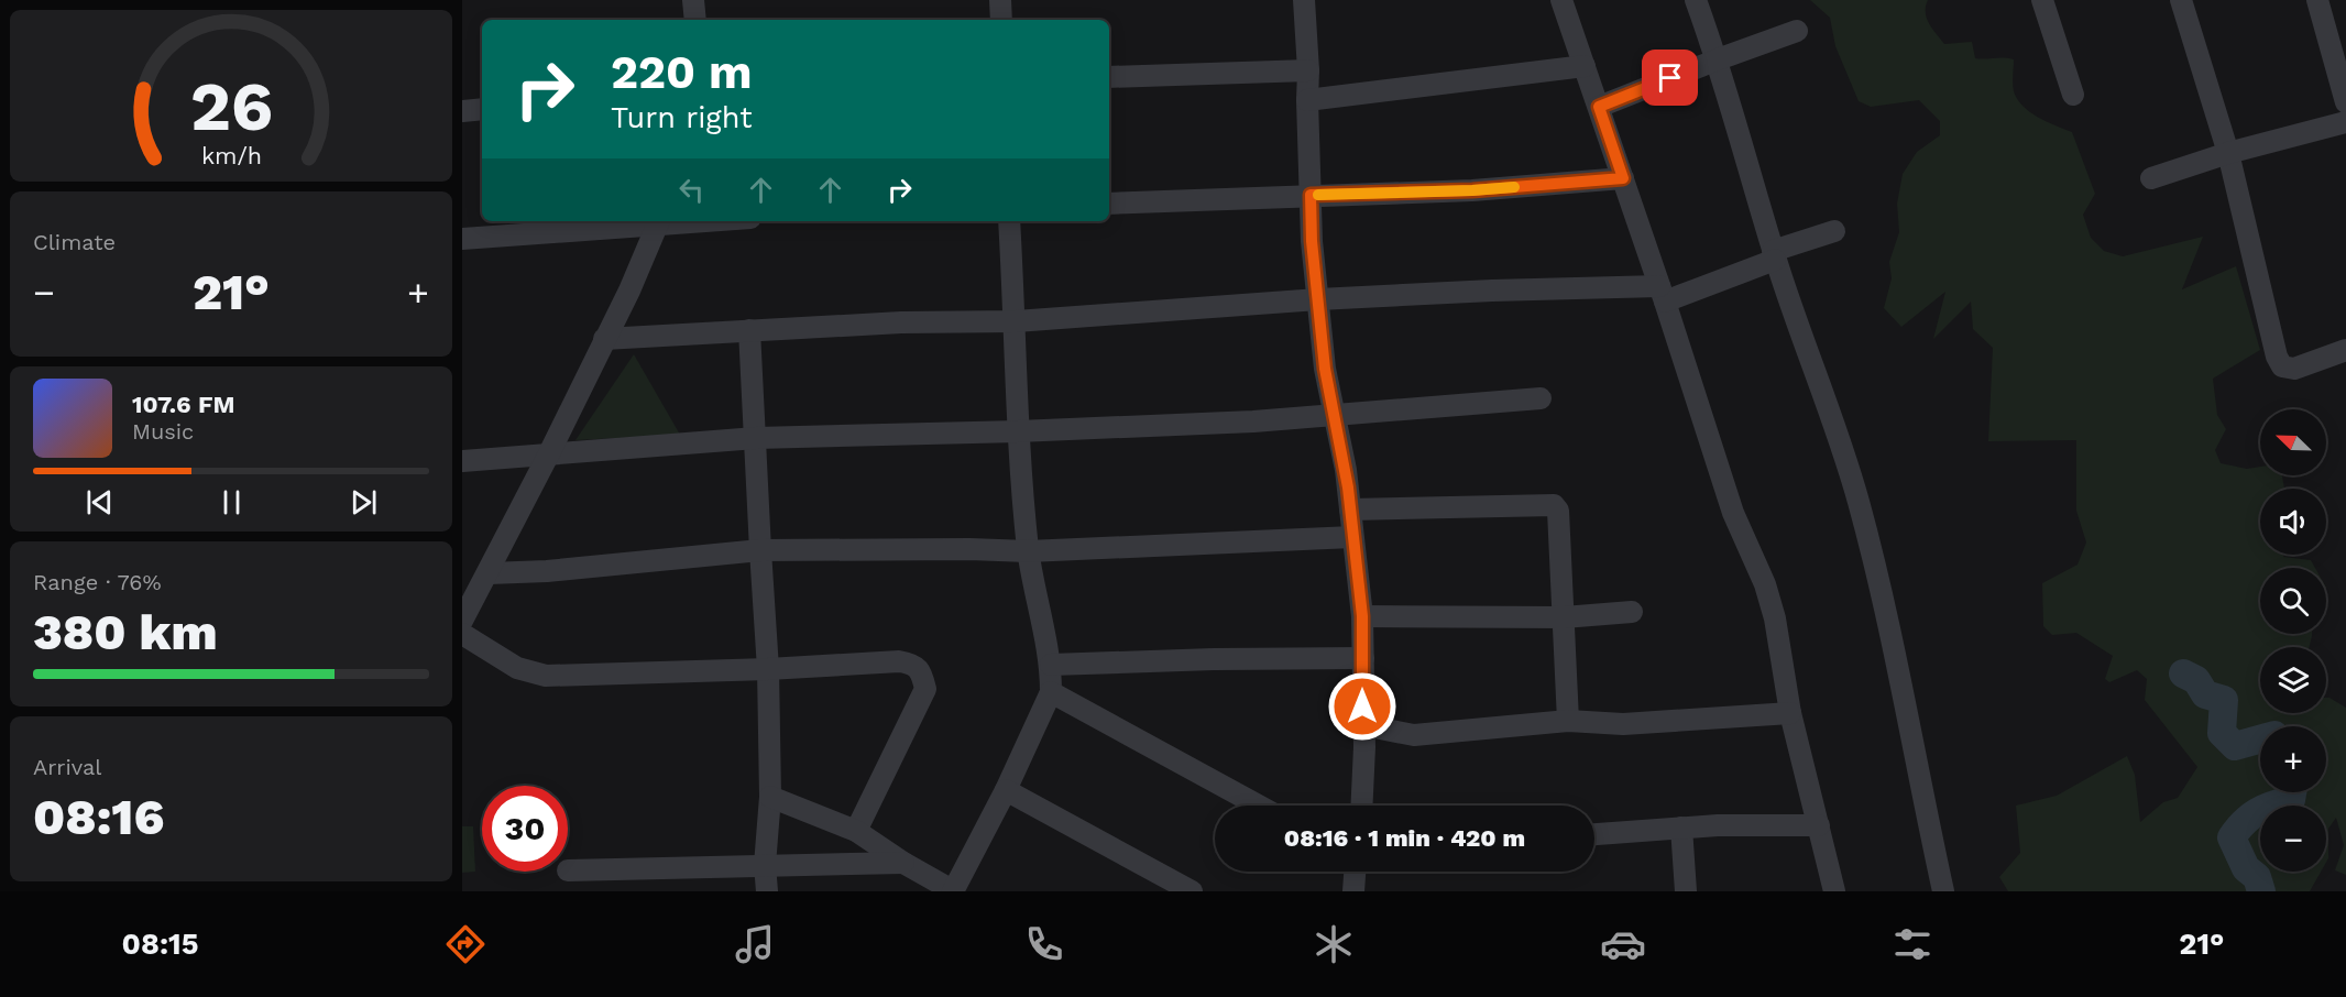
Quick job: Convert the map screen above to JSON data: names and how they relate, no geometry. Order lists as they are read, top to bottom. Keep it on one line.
{"north":"top left","page":{"turn":["220 m","Turn right"],"tile":["Climate",["Range · 76%","380 km"],["Arrival","08:16"]],"heat":["−","21°","+"],"song":["107.6 FM","Music"],"map_buttons":["+","−"],"limit":"30","trip":"08:16 · 1 min · 420 m","tabs":["08:15","21°"],"gauge":["26","km/h"]}}
